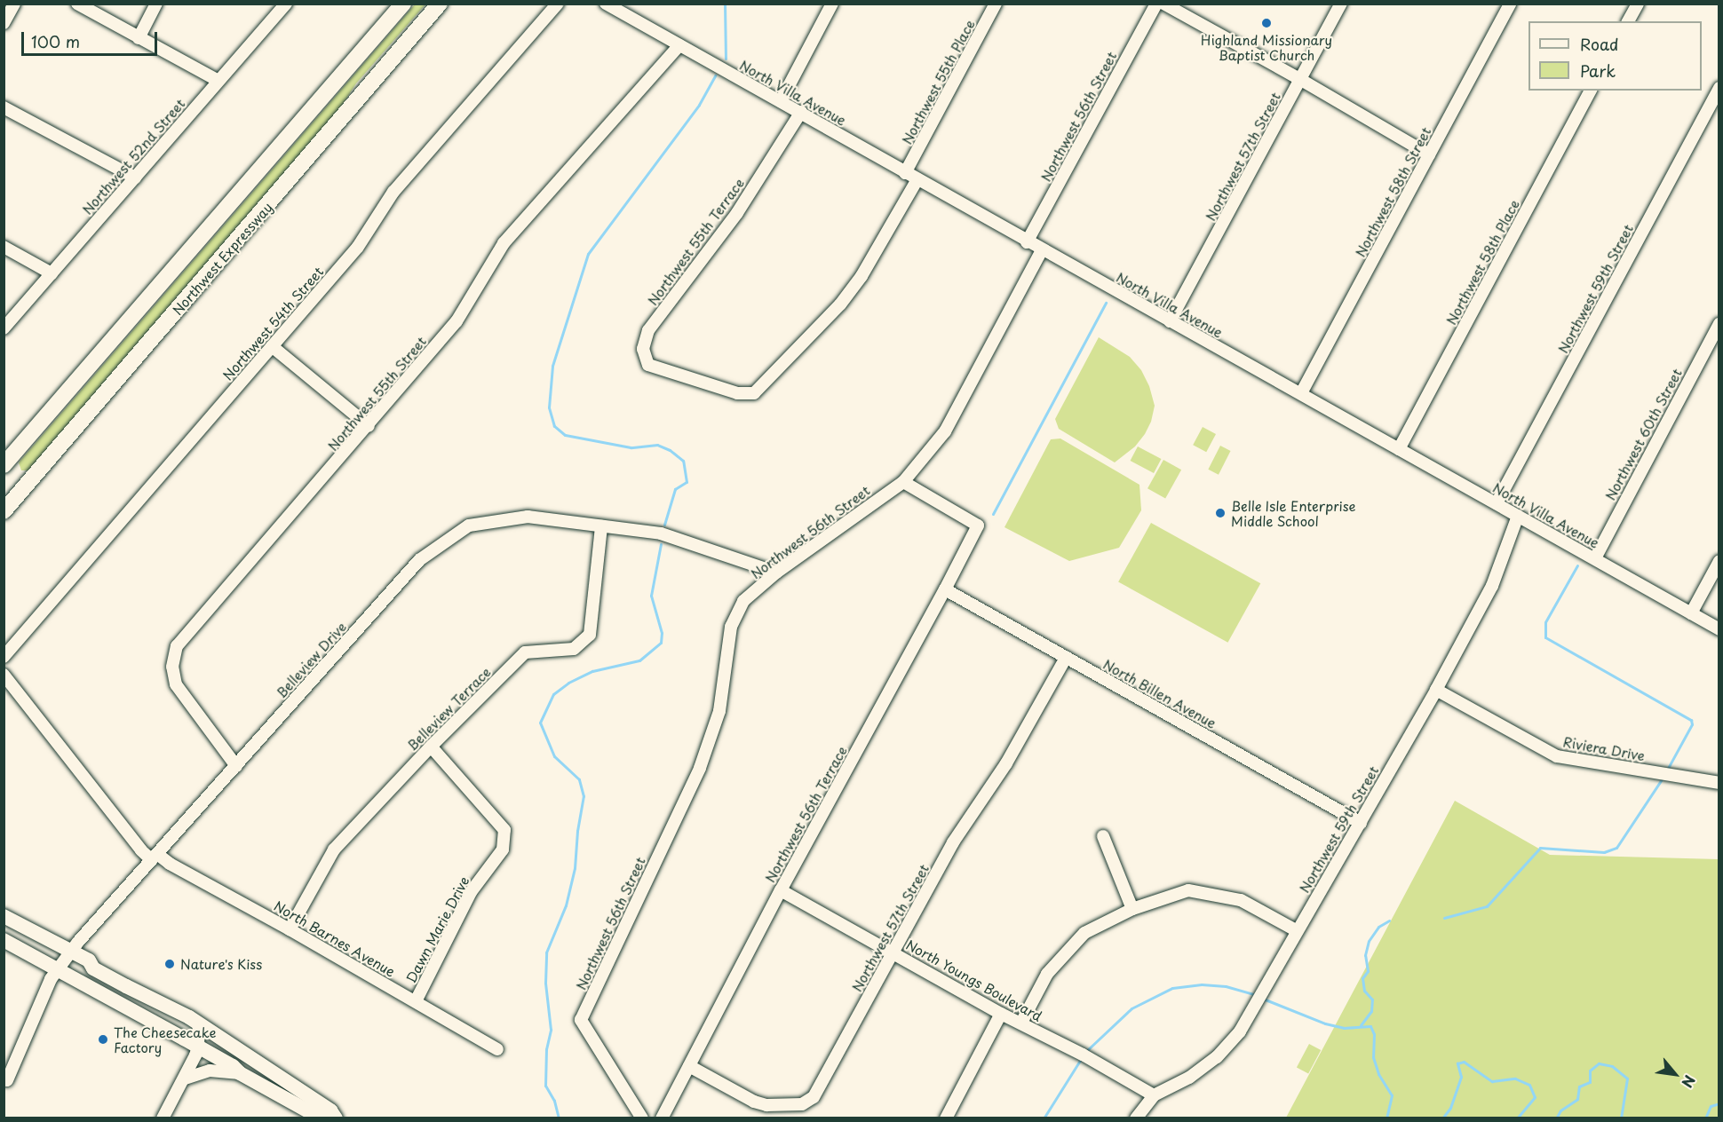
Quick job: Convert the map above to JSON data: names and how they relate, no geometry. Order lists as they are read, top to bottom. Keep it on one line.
{"streets":{"highway":["Northwest Expressway"],"street":["Northwest 55th Place","North Villa Avenue","Northwest 56th Street","Northwest 52nd Street","Northwest 57th Street","Northwest 58th Street","Northwest 55th Terrace","Northwest 58th Place","Northwest 59th Street","Northwest 54th Street","Northwest 55th Street","Northwest 60th Street","Belleview Drive","North Billen Avenue","Belleview Terrace","Riviera Drive","Northwest 56th Terrace","Dawn Marie Drive","North Barnes Avenue","North Youngs Boulevard"]},"crossings":[["Northwest 55th Place","North Villa Avenue"],["North Villa Avenue","Northwest 56th Street"],["North Villa Avenue","Northwest 57th Street"],["North Villa Avenue","Northwest 58th Street"],["North Villa Avenue","Northwest 55th Terrace"],["North Villa Avenue","Northwest 58th Place"],["North Villa Avenue","Northwest 59th Street"],["North Villa Avenue","Northwest 55th Street"],["North Villa Avenue","Northwest 60th Street"],["Northwest 56th Street","Belleview Drive"],["Northwest 56th Street","Northwest 56th Terrace"],["Northwest 57th Street","North Billen Avenue"],["Northwest 57th Street","Northwest 56th Terrace"],["Northwest 57th Street","North Youngs Boulevard"],["Northwest 59th Street","North Billen Avenue"],["Northwest 59th Street","Riviera Drive"],["Northwest 59th Street","North Youngs Boulevard"],["Northwest 55th Street","Belleview Drive"],["Belleview Drive","Belleview Terrace"],["Belleview Drive","North Barnes Avenue"],["North Billen Avenue","Northwest 56th Terrace"],["Belleview Terrace","Dawn Marie Drive"],["Belleview Terrace","North Barnes Avenue"],["Northwest 56th Terrace","North Youngs Boulevard"],["Dawn Marie Drive","North Barnes Avenue"]],"places":["Highland Missionary Baptist Church","Belle Isle Enterprise Middle School","Nature's Kiss","The Cheesecake Factory"],"legend":["Road","Park"],"scale_bar":"100 m","north":"bottom right"}
